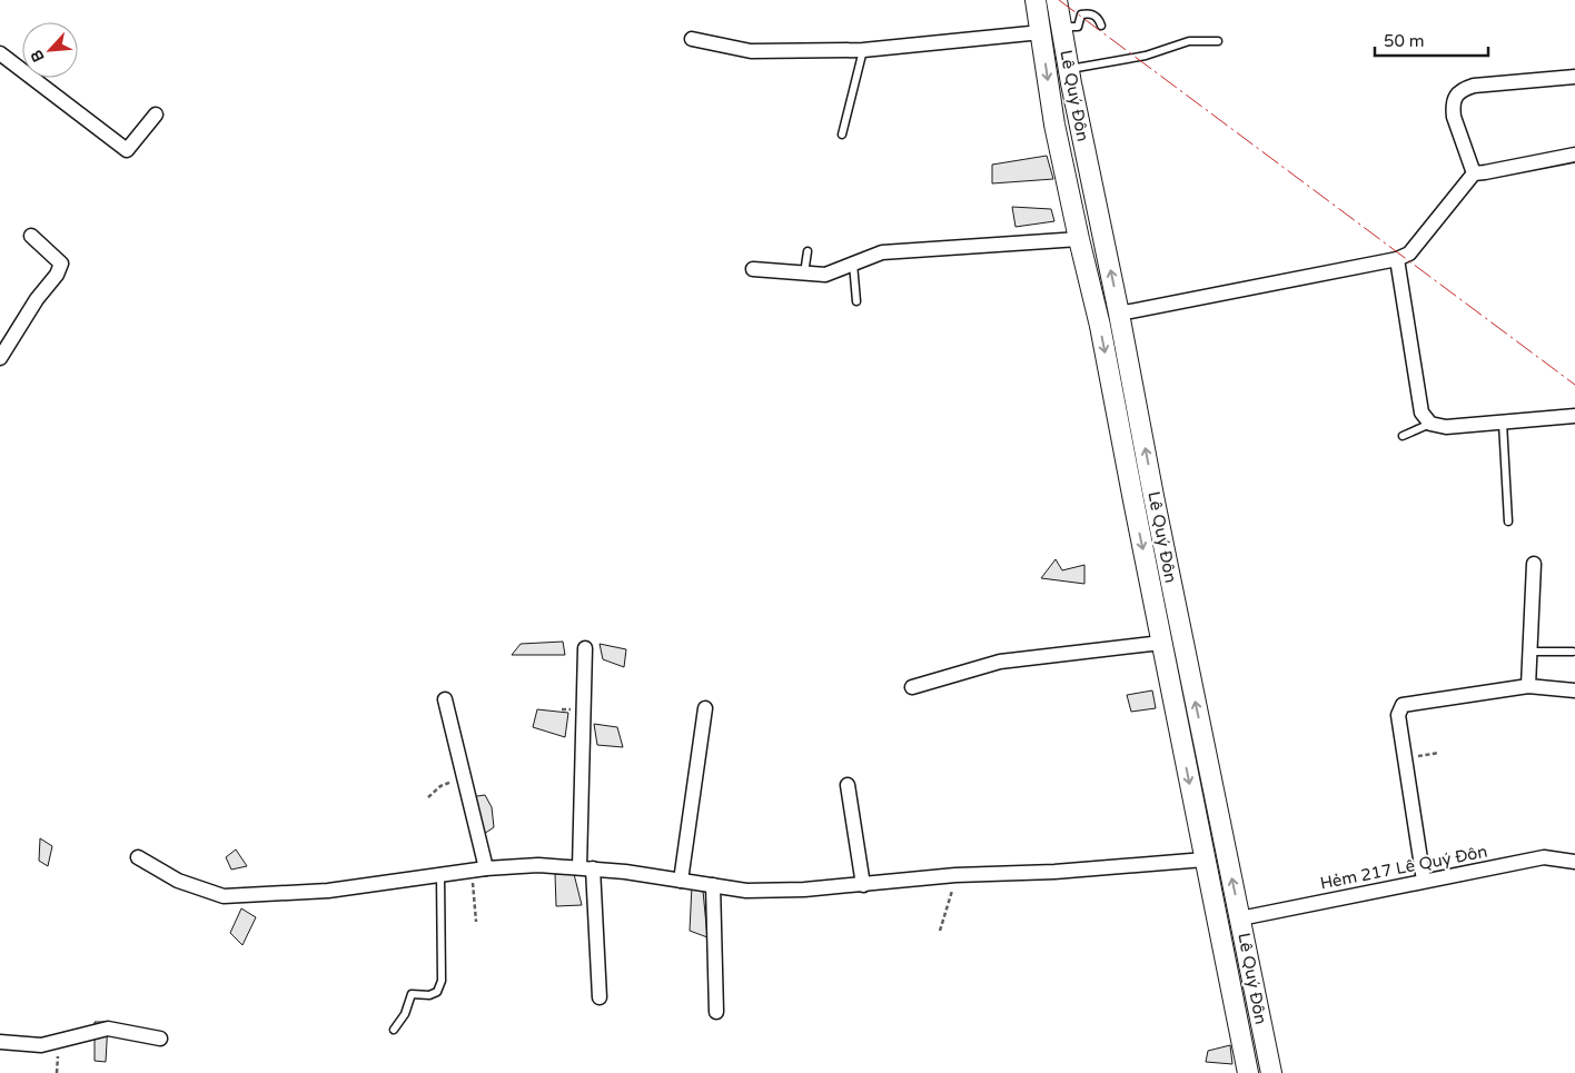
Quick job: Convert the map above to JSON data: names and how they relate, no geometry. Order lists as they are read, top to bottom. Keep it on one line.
{"streets":{"main road":["Lê Quý Đôn"],"street":["Hẻm 217 Lê Quý Đôn"]},"crossings":[["Lê Quý Đôn","Hẻm 217 Lê Quý Đôn"]],"scale_bar":"50 m","north":"bottom left"}
